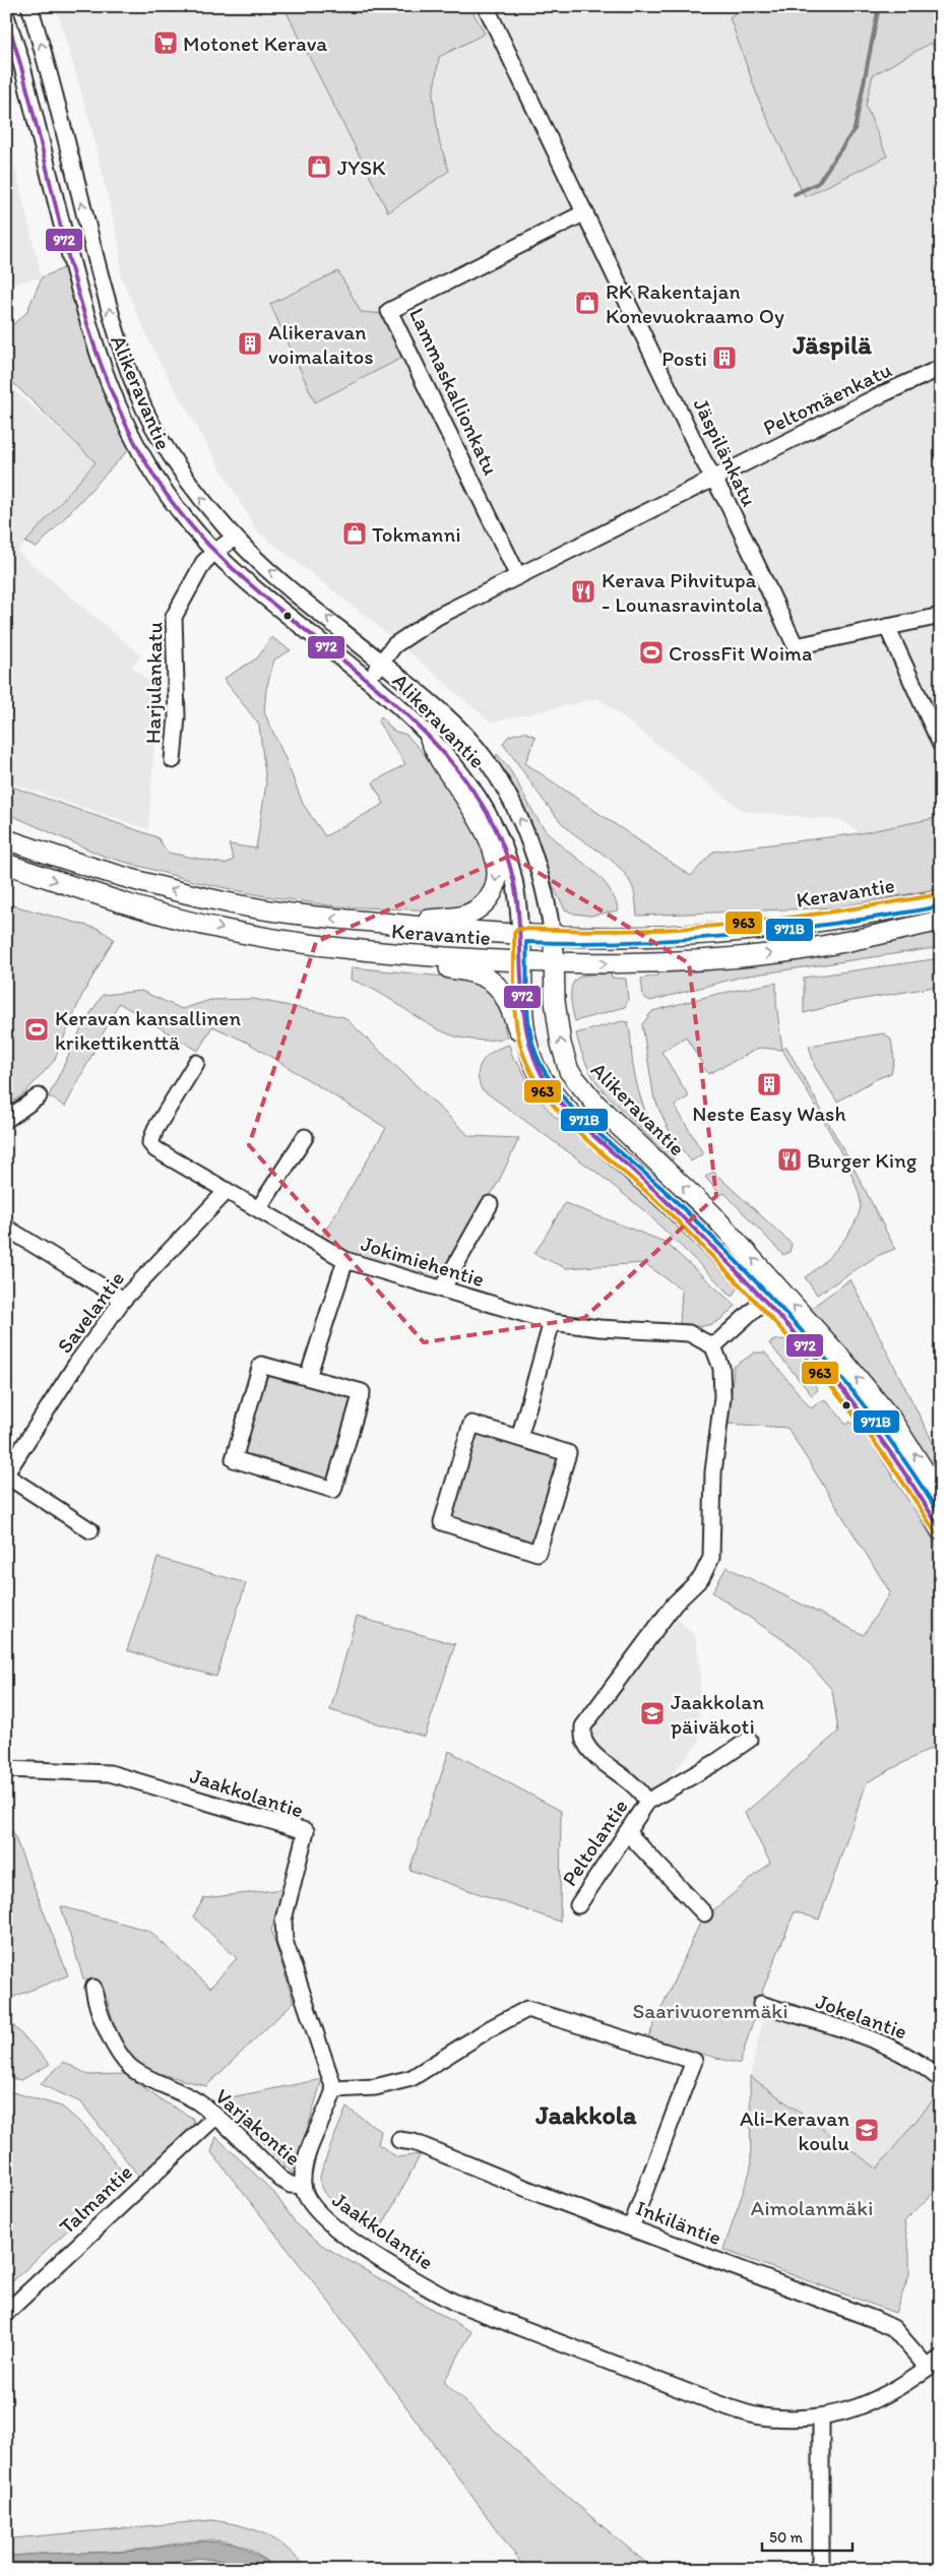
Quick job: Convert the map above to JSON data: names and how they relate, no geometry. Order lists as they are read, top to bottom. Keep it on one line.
{"streets":{"main road":["Alikeravantie","Keravantie"],"street":["Lammaskallionkatu","Peltomäenkatu","Jäspilänkatu","Harjulankatu","Jokimiehentie","Savelantie","Jaakkolantie","Peltolantie","Jokelantie","Varjakontie","Talmantie","Inkiläntie"]},"crossings":[["Lammaskallionkatu","Peltomäenkatu"],["Lammaskallionkatu","Jäspilänkatu"],["Alikeravantie","Peltomäenkatu"],["Alikeravantie","Harjulankatu"],["Alikeravantie","Keravantie"],["Peltomäenkatu","Jäspilänkatu"],["Jokimiehentie","Savelantie"],["Jaakkolantie","Varjakontie"],["Jaakkolantie","Inkiläntie"],["Varjakontie","Talmantie"]],"districts":["Jäspilä","Jaakkola"],"parks":["Saarivuorenmäki","Aimolanmäki"],"places":{"supermarket":["Motonet Kerava"],"shop":["JYSK","RK Rakentajan Konevuokraamo Oy","Tokmanni"],"building":["Alikeravan voimalaitos","Posti","Neste Easy Wash"],"restaurant":["Kerava Pihvitupa - Lounasravintola","Burger King"],"sports":["CrossFit Woima","Keravan kansallinen krikettikenttä"],"school or university":["Jaakkolan päiväkoti","Ali-Keravan koulu"]},"lines":["transit line 972","transit line 963","transit line 971B"],"scale_bar":"50 m"}
